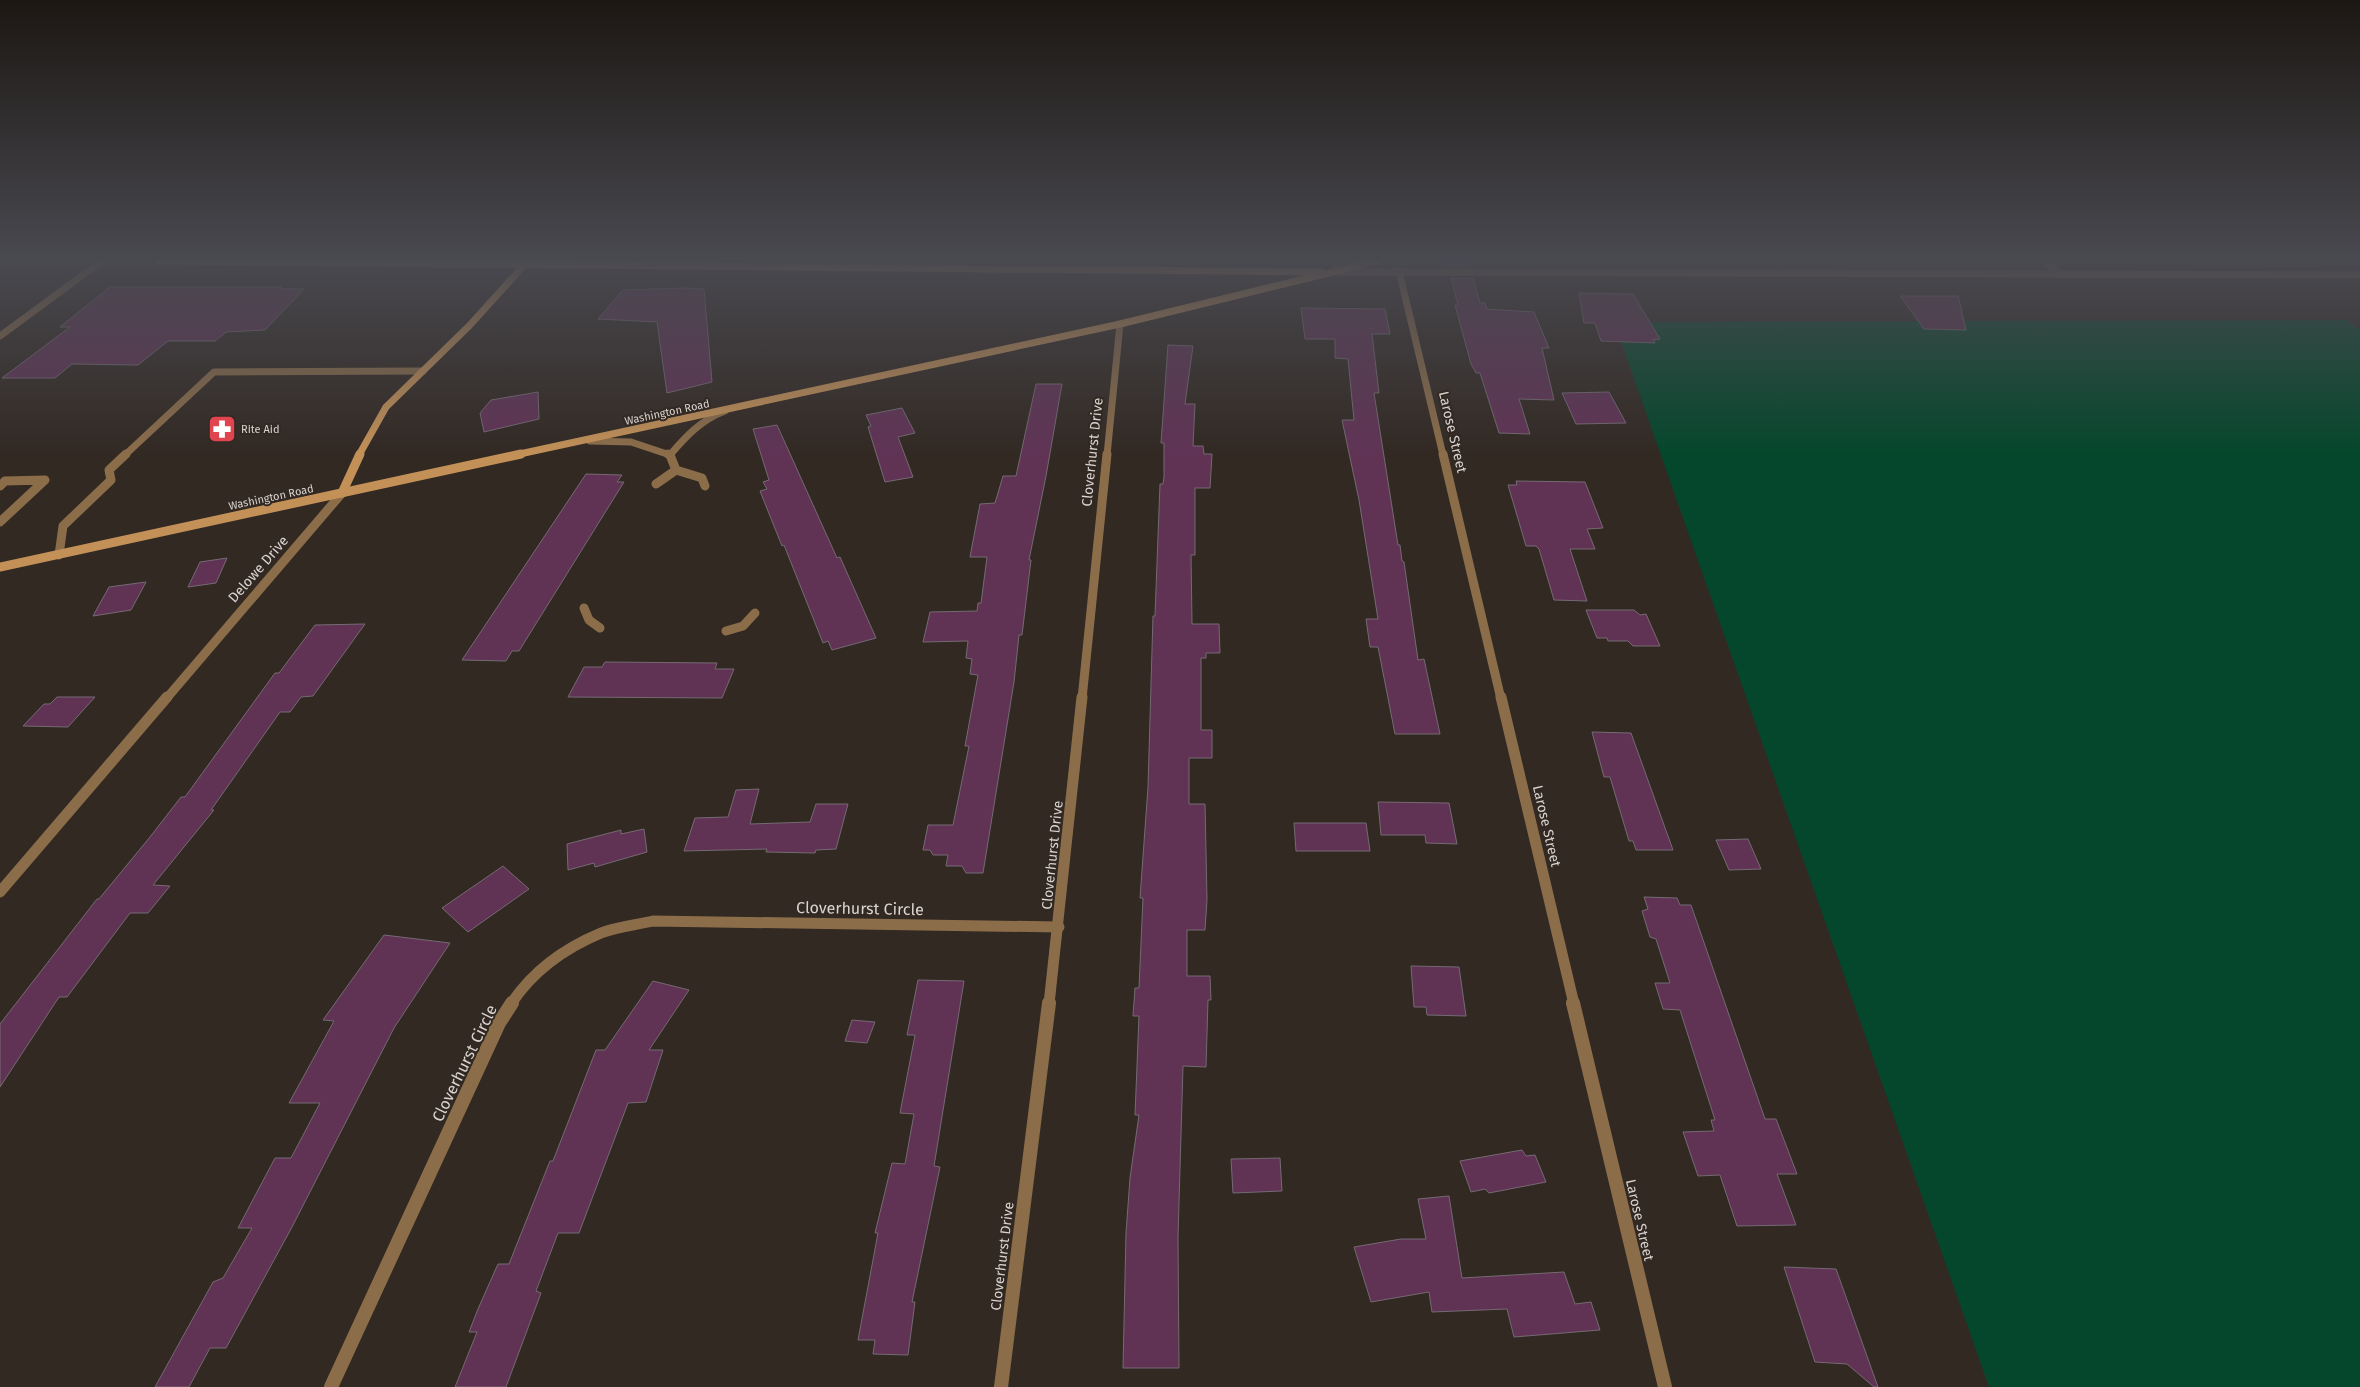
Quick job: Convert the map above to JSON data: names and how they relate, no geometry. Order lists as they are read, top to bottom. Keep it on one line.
{"streets":{"street":["Washington Road","Larose Street","Cloverhurst Drive","Delowe Drive","Cloverhurst Circle"]},"crossings":[["Washington Road","Delowe Drive"],["Cloverhurst Drive","Cloverhurst Circle"]],"places":{"pharmacy":["Rite Aid"]}}
